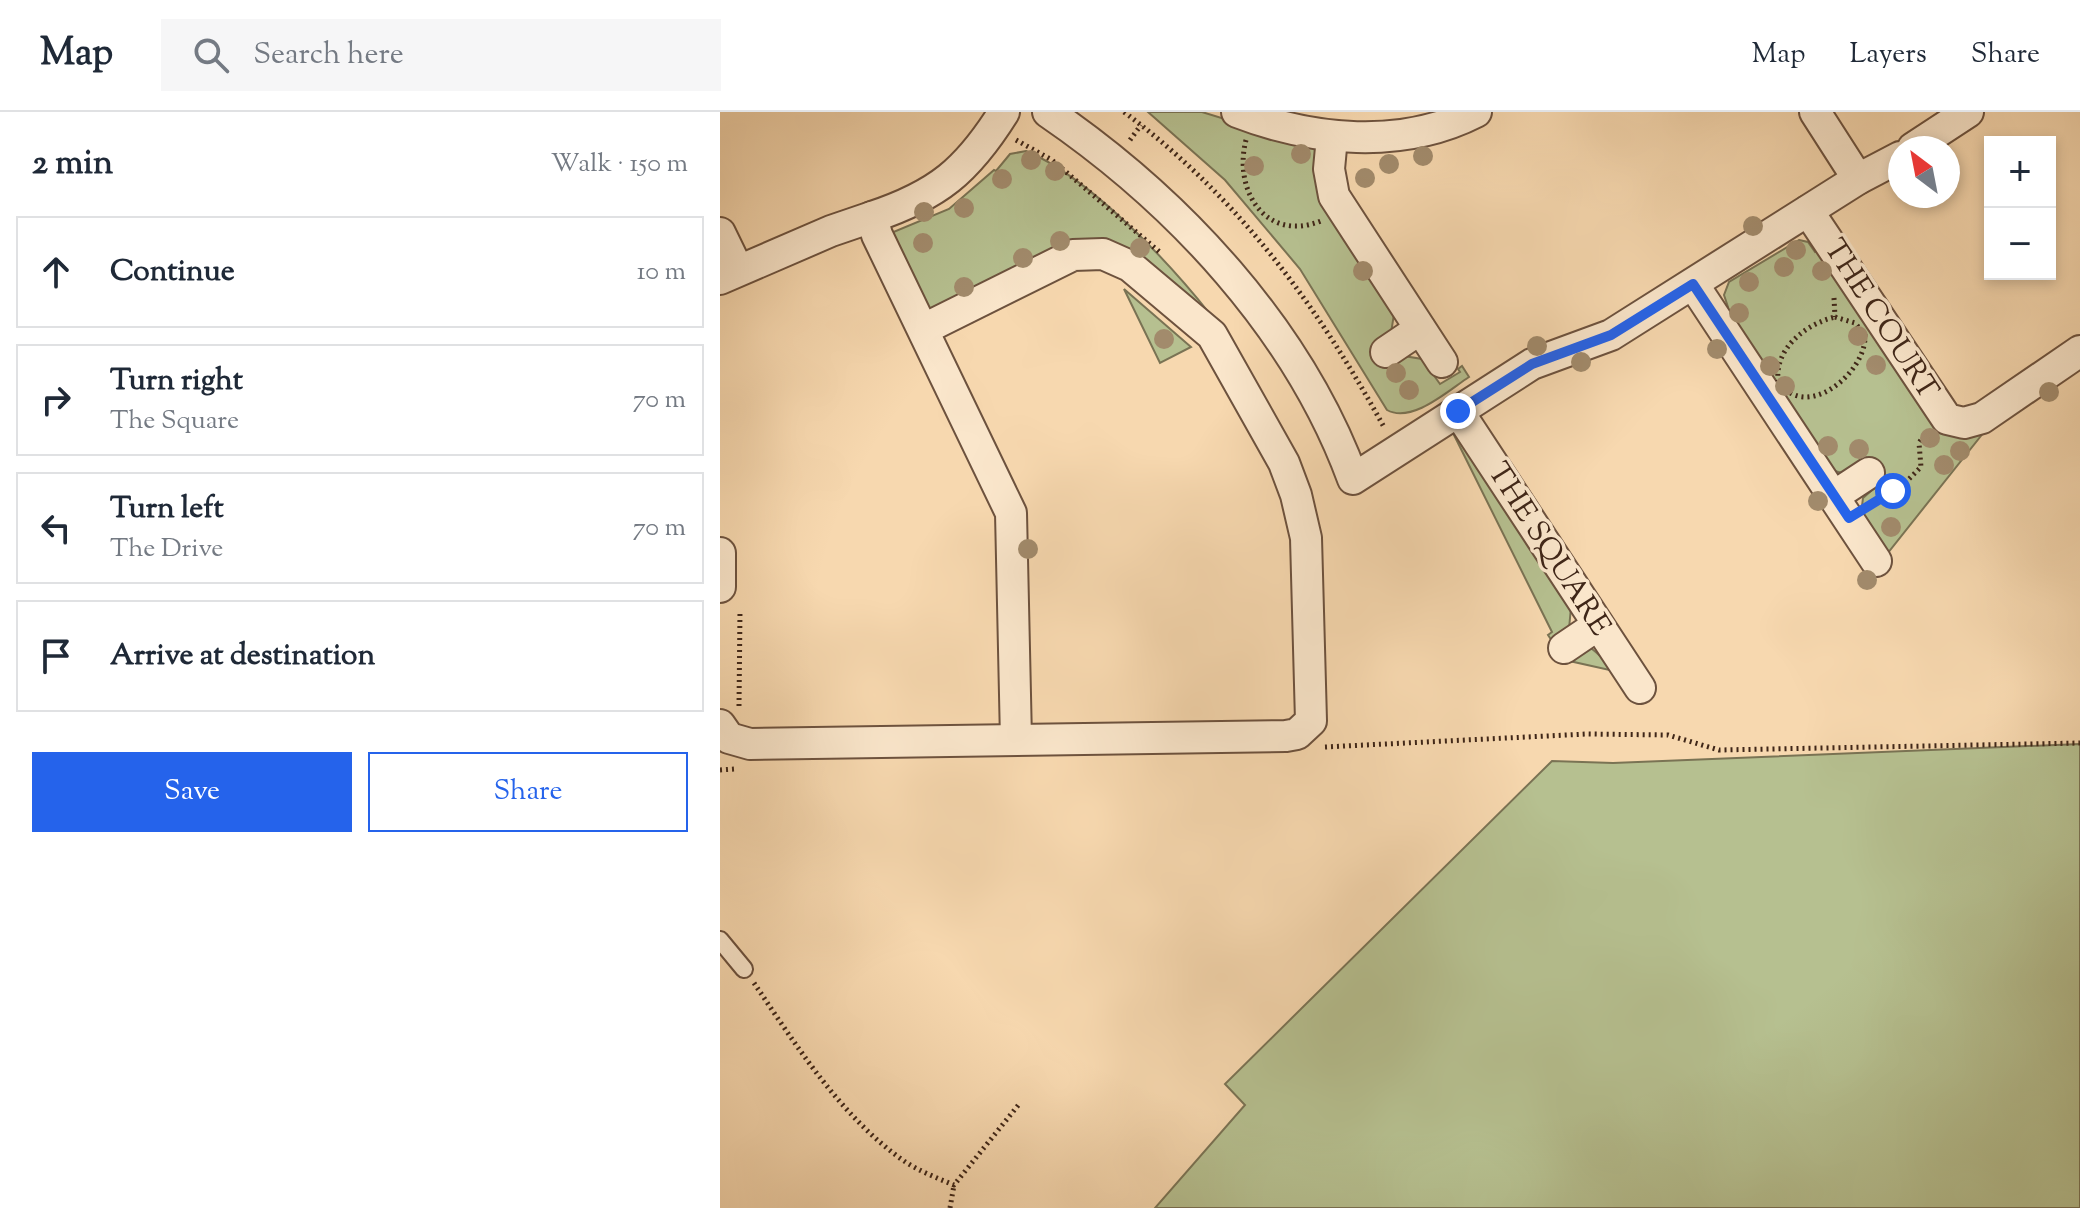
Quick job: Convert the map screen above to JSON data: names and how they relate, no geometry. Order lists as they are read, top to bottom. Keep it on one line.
{"streets":{"street":["THE COURT","THE SQUARE"]},"north":"top left","page":{"header":"Map","search":"Search here","nav":["Map","Layers","Share"],"heading":["2 min","Walk · 150 m"],"map_buttons":["+","−"],"list":[["Continue","10 m"],["Turn right","The Square","70 m"],["Turn left","The Drive","70 m"],"Arrive at destination"],"buttons":["Save","Share"]}}
